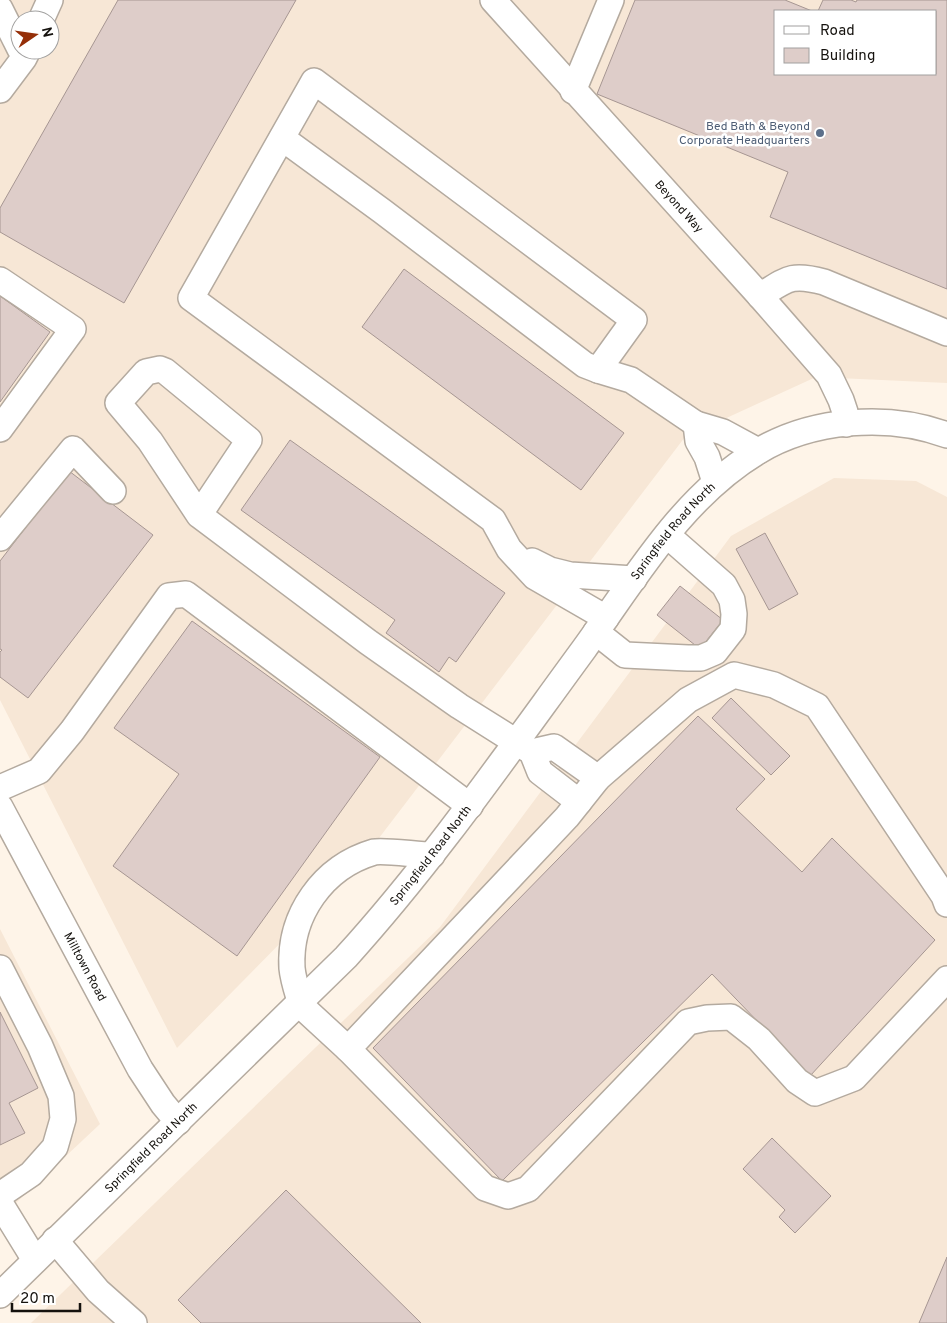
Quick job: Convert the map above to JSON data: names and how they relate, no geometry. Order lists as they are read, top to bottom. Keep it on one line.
{"streets":{"street":["Beyond Way","Springfield Road North","Milltown Road"]},"crossings":[["Beyond Way","Springfield Road North"],["Springfield Road North","Milltown Road"]],"places":["Bed Bath & Beyond Corporate Headquarters"],"legend":["Road","Building"],"scale_bar":"20 m","north":"right"}
